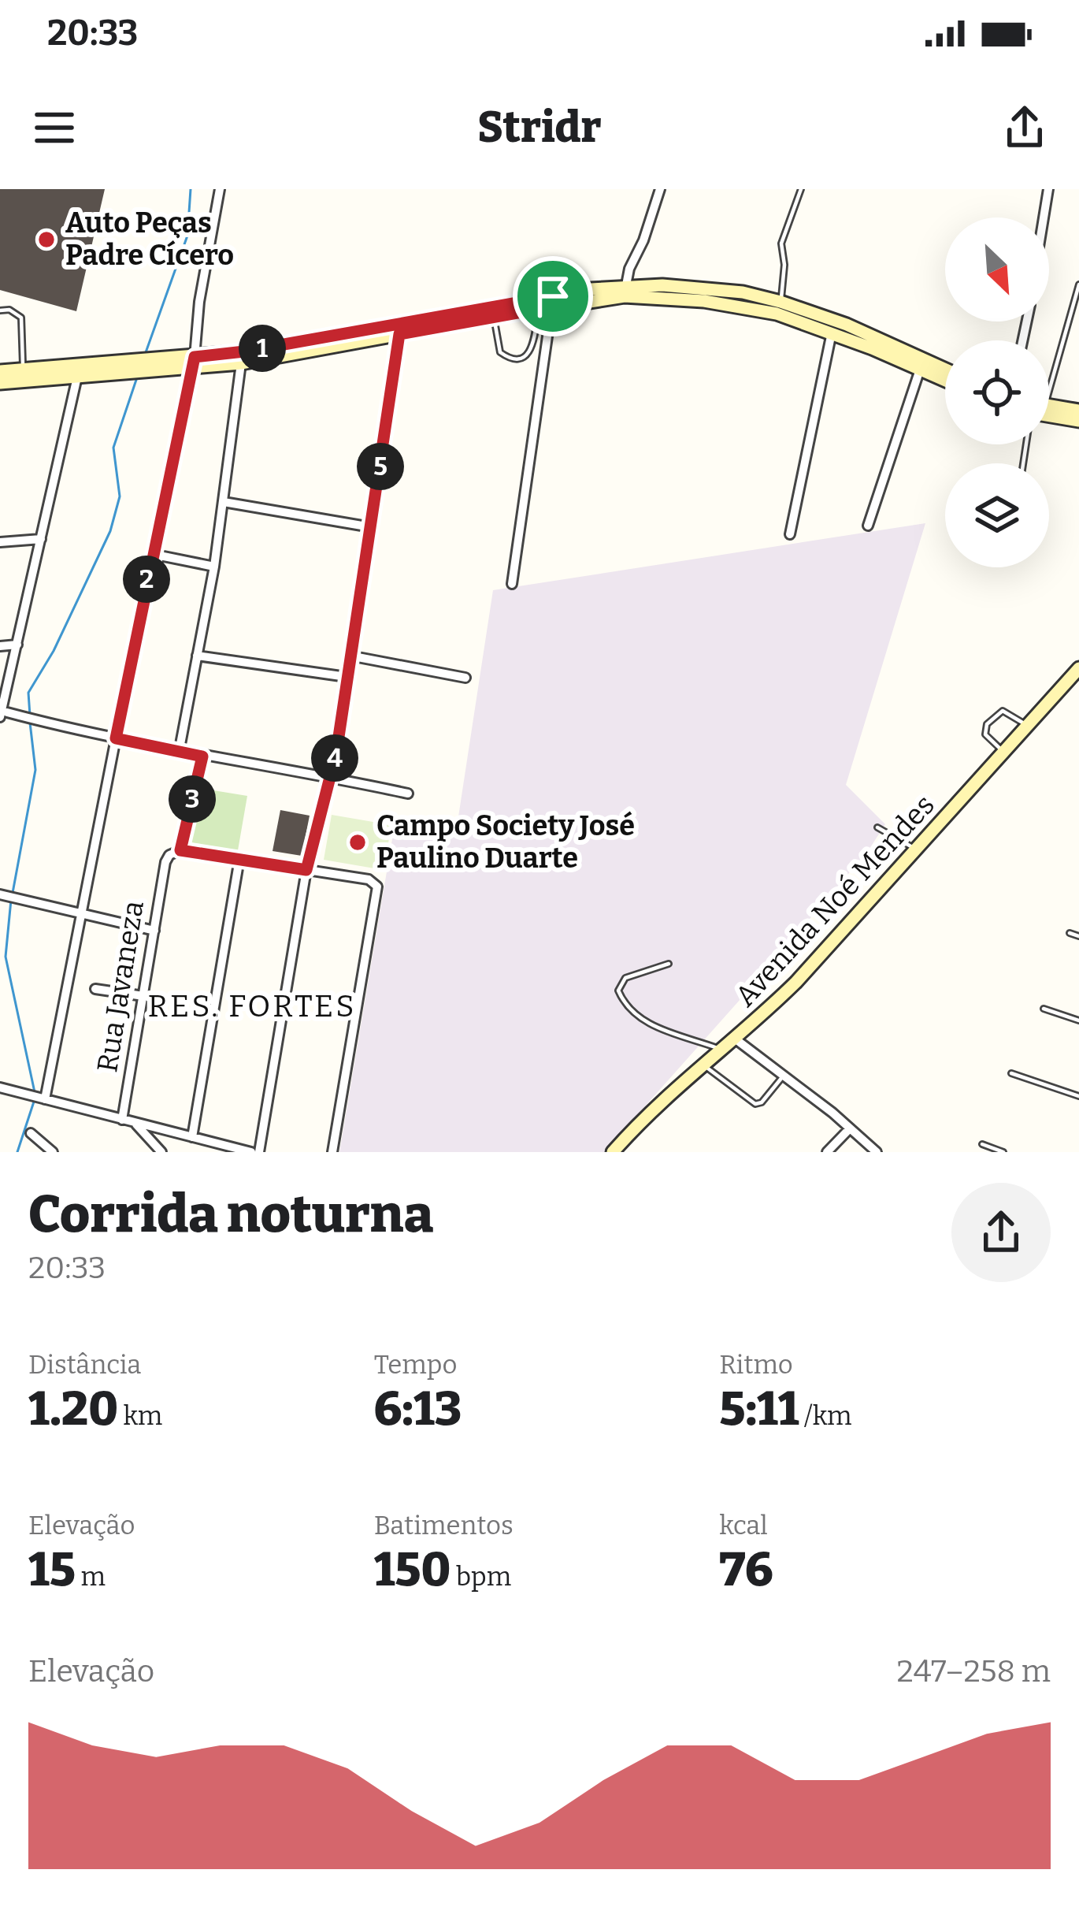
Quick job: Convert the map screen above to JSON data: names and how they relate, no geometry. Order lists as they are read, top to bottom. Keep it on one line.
{"streets":{"street":["Avenida Noé Mendes","Rua Javaneza"]},"districts":["RES. FORTES"],"places":["Auto Peças Padre Cícero","Campo Society José Paulino Duarte"],"north":"bottom right","page":{"status":"20:33","header":"Stridr","pins":["1","5","2","4","3"],"heading":["Corrida noturna","20:33"],"stats":[["Distância","1.20 km"],["Tempo","6:13"],["Ritmo","5:11 /km"],["Elevação","15 m"],["Batimentos","150 bpm"],["kcal","76"]],"chart":["Elevação","247–258 m"]}}
